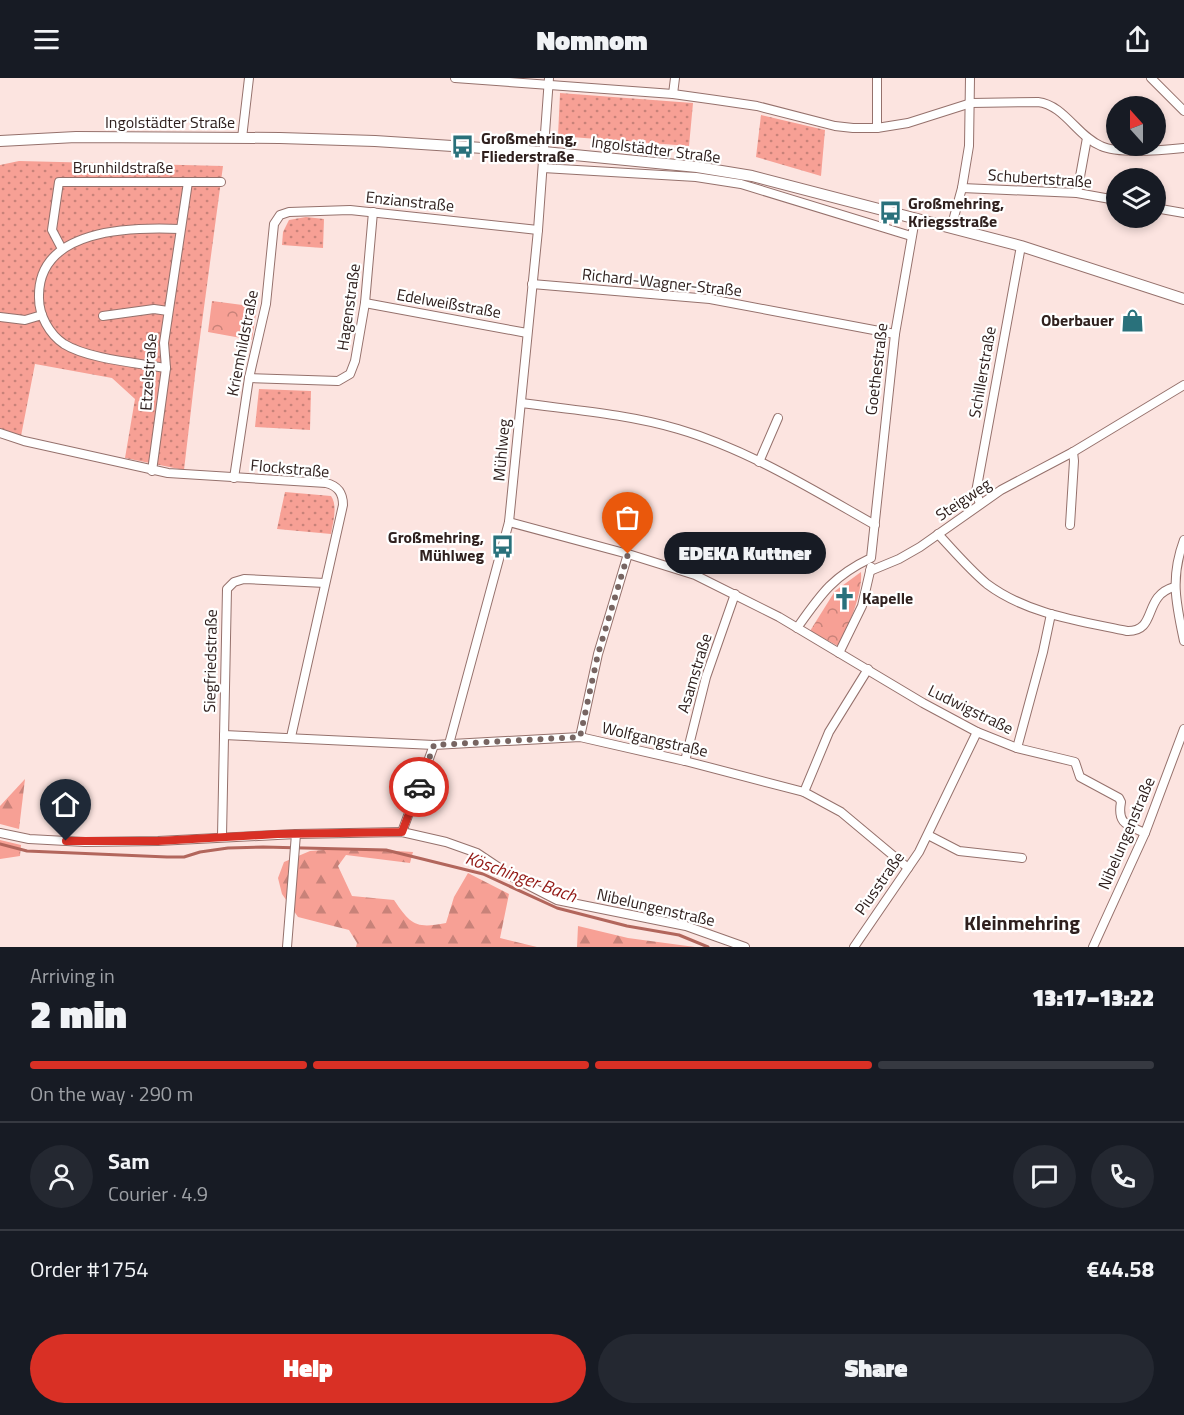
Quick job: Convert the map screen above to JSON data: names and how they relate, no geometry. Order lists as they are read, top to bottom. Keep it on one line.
{"streets":{"street":["Ingolstädter Straße","Brunhildstraße","Schubertstraße","Enzianstraße","Richard-Wagner-Straße","Edelweißstraße","Hagenstraße","Kriemhildstraße","Goethestraße","Etzelstraße","Schillerstraße","Mühlweg","Flockstraße","Steigweg","Siegfriedstraße","Asamstraße","Ludwigstraße","Wolfgangstraße","Nibelungenstraße","Piusstraße"]},"crossings":[["Ingolstädter Straße","Goethestraße"],["Ingolstädter Straße","Schillerstraße"],["Ingolstädter Straße","Mühlweg"],["Brunhildstraße","Etzelstraße"],["Enzianstraße","Hagenstraße"],["Enzianstraße","Kriemhildstraße"],["Enzianstraße","Mühlweg"],["Richard-Wagner-Straße","Goethestraße"],["Richard-Wagner-Straße","Mühlweg"],["Edelweißstraße","Hagenstraße"],["Edelweißstraße","Mühlweg"],["Hagenstraße","Kriemhildstraße"],["Kriemhildstraße","Flockstraße"],["Goethestraße","Steigweg"],["Goethestraße","Ludwigstraße"],["Etzelstraße","Flockstraße"],["Schillerstraße","Steigweg"],["Mühlweg","Ludwigstraße"],["Mühlweg","Wolfgangstraße"],["Flockstraße","Siegfriedstraße"],["Flockstraße","Wolfgangstraße"],["Siegfriedstraße","Wolfgangstraße"],["Siegfriedstraße","Nibelungenstraße"],["Asamstraße","Ludwigstraße"],["Asamstraße","Wolfgangstraße"],["Ludwigstraße","Nibelungenstraße"],["Ludwigstraße","Piusstraße"],["Wolfgangstraße","Piusstraße"]],"districts":["Kleinmehring"],"water":["Köschinger Bach"],"places":{"bus stop":["Großmehring, Fliederstraße","Großmehring, Kriegsstraße","Großmehring, Mühlweg"],"shop":["Oberbauer"],"other":["EDEKA Kuttner"],"church":["Kapelle"]},"north":"top","page":{"header":"Nomnom","bubble":"EDEKA Kuttner","heading":["2 min","Arriving in","13:17–13:22"],"panel":["Sam","Courier · 4.9","Order #1754","€44.58"],"bar":"On the way · 290 m","buttons":["Help","Share"]}}
